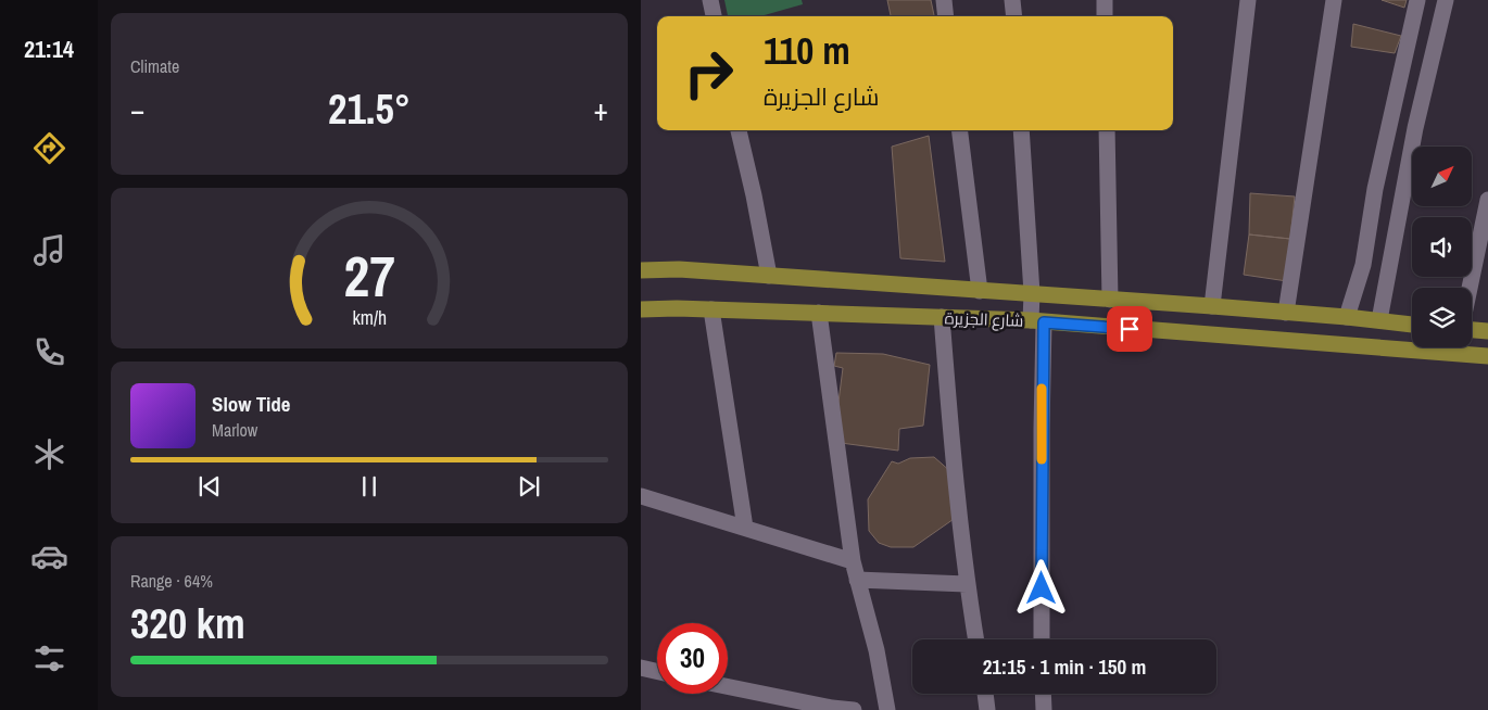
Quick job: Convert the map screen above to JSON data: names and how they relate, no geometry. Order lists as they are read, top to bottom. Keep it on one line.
{"streets":{"main road":["شارع الجزيرة"]},"north":"top right","page":{"tabs":"21:14","tile":["Climate",["Range · 64%","320 km"]],"turn":["110 m","شارع الجزيرة"],"heat":["−","21.5°","+"],"song":["Slow Tide","Marlow"],"limit":"30","trip":"21:15 · 1 min · 150 m","gauge":["27","km/h"]}}
